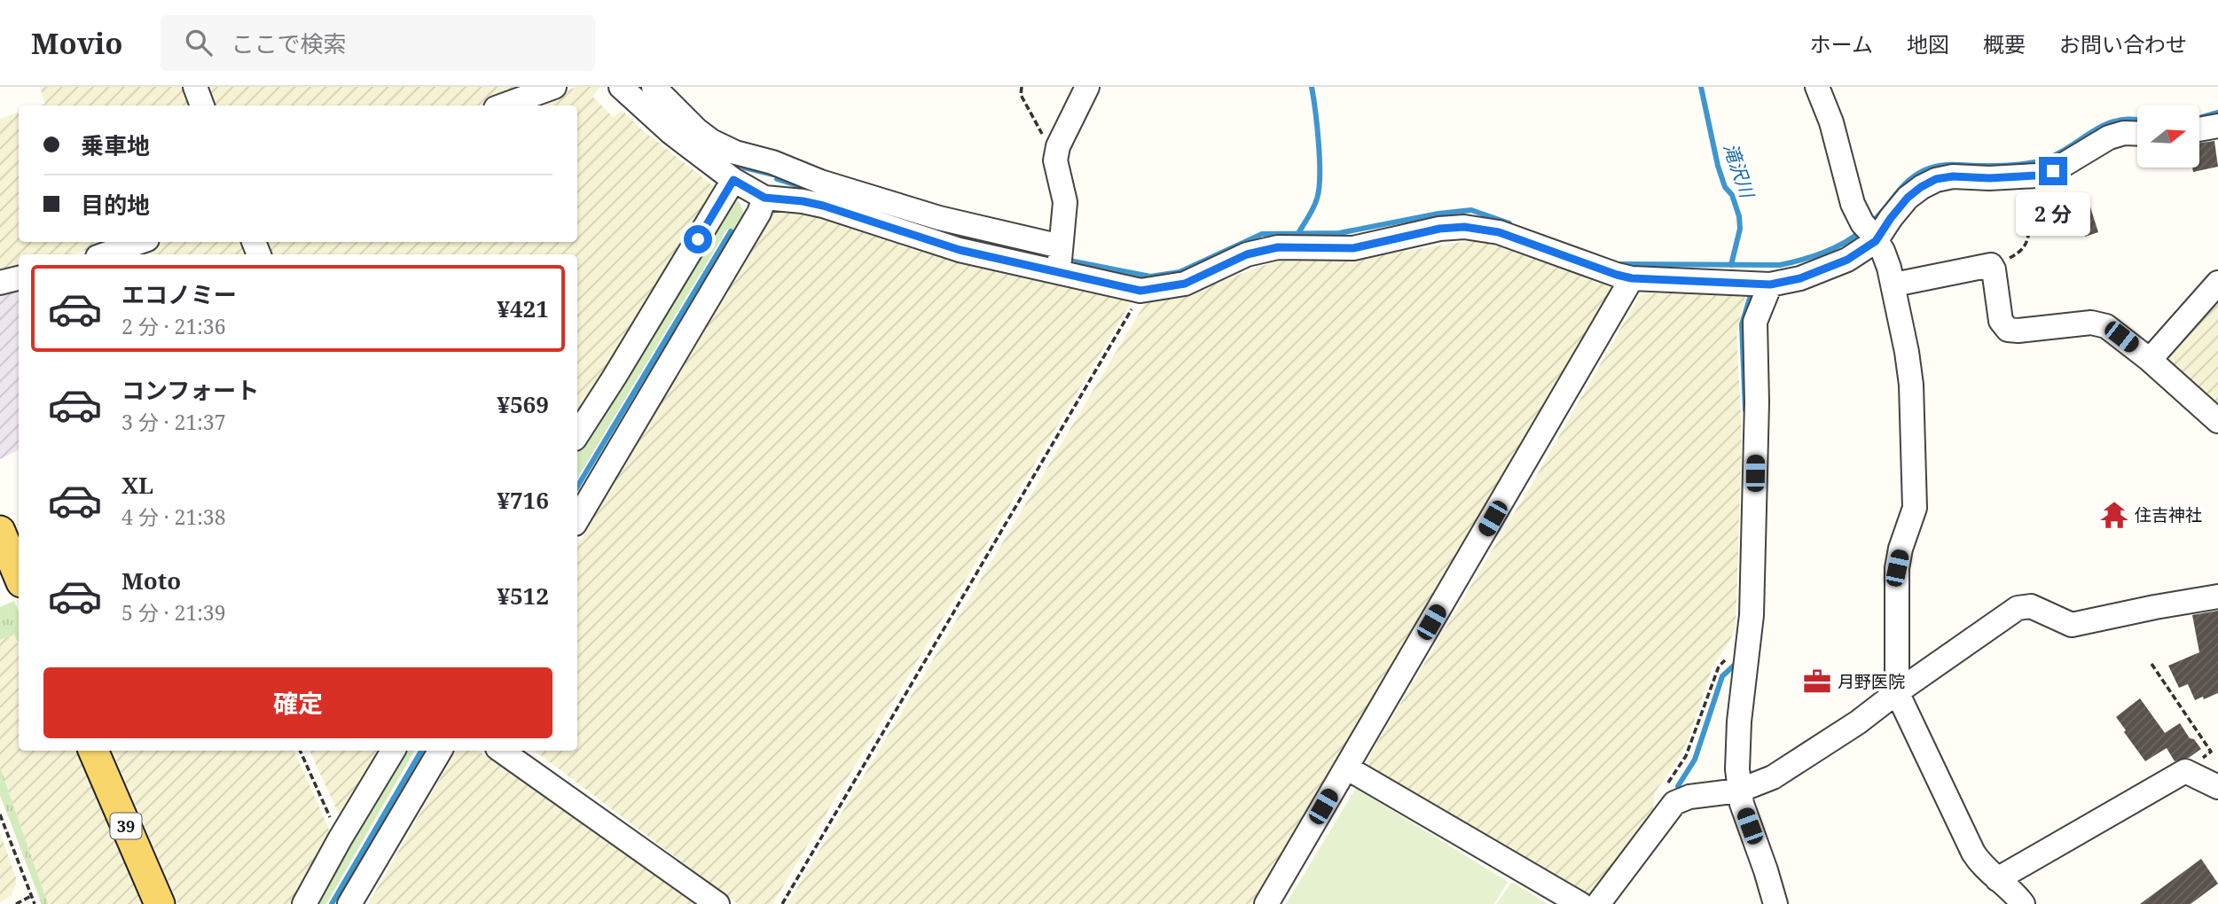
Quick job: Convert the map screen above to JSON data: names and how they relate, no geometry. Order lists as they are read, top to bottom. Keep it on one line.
{"streets":{"main road":["39"]},"water":["滝沢川"],"places":{"temple":["住吉神社"],"office":["月野医院"]},"north":"right","page":{"header":"Movio","search":"ここで検索","nav":["ホーム","地図","概要","お問い合わせ"],"banner":["乗車地","目的地"],"bubble":"2 分","list":[{"name":"エコノミー","note":"2 分 · 21:36","value":"¥421"},{"name":"コンフォート","note":"3 分 · 21:37","value":"¥569"},{"name":"XL","note":"4 分 · 21:38","value":"¥716"},{"name":"Moto","note":"5 分 · 21:39","value":"¥512"}],"buttons":"確定"}}
